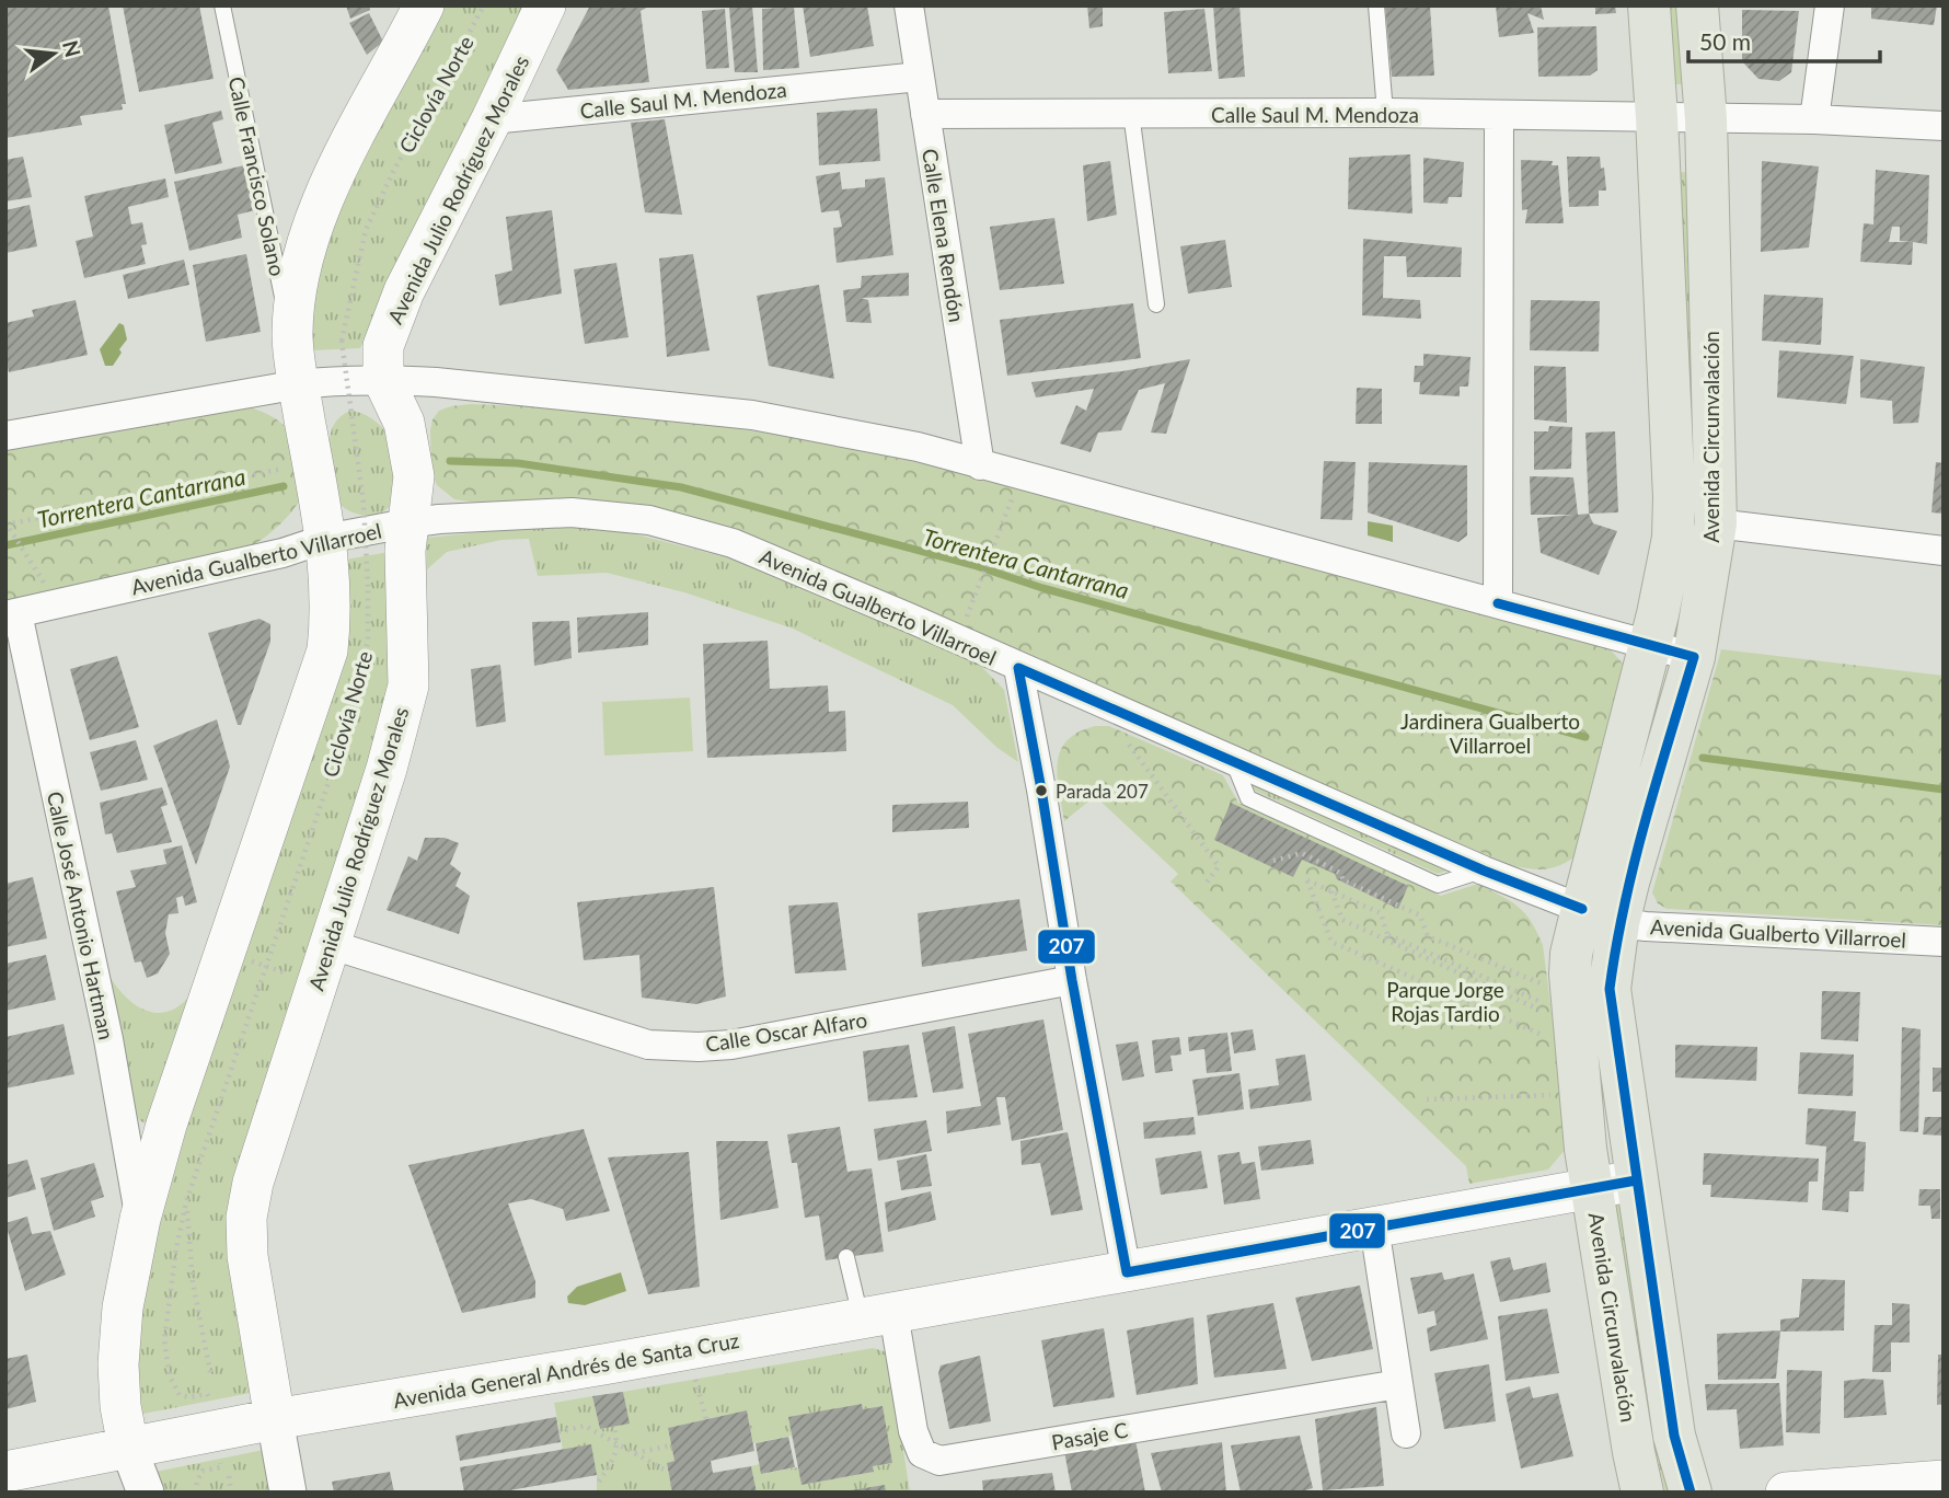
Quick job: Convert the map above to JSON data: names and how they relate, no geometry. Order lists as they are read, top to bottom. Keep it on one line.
{"streets":{"highway":["Avenida Circunvalación"],"main road":["Avenida Julio Rodríguez Morales","Avenida General Andrés de Santa Cruz"],"street":["Calle Saul M. Mendoza","Calle Elena Rendón","Avenida Gualberto Villarroel","Calle José Antonio Hartman","Calle Oscar Alfaro","Pasaje C"],"lane":["Calle Francisco Solano"],"path":["Ciclovía Norte"]},"crossings":[["Calle Saul M. Mendoza","Avenida Julio Rodríguez Morales"],["Calle Saul M. Mendoza","Calle Elena Rendón"],["Calle Saul M. Mendoza","Avenida Circunvalación"],["Avenida Julio Rodríguez Morales","Avenida Gualberto Villarroel"],["Avenida Julio Rodríguez Morales","Calle Oscar Alfaro"],["Avenida Julio Rodríguez Morales","Avenida General Andrés de Santa Cruz"],["Avenida Circunvalación","Avenida Gualberto Villarroel"],["Avenida Circunvalación","Avenida General Andrés de Santa Cruz"],["Avenida Gualberto Villarroel","Calle José Antonio Hartman"],["Avenida General Andrés de Santa Cruz","Pasaje C"]],"water":["Torrentera Cantarrana"],"parks":["Jardinera Gualberto Villarroel","Parque Jorge Rojas Tardio"],"places":["Parada 207"],"lines":["transit line 207"],"scale_bar":"50 m","north":"right"}
